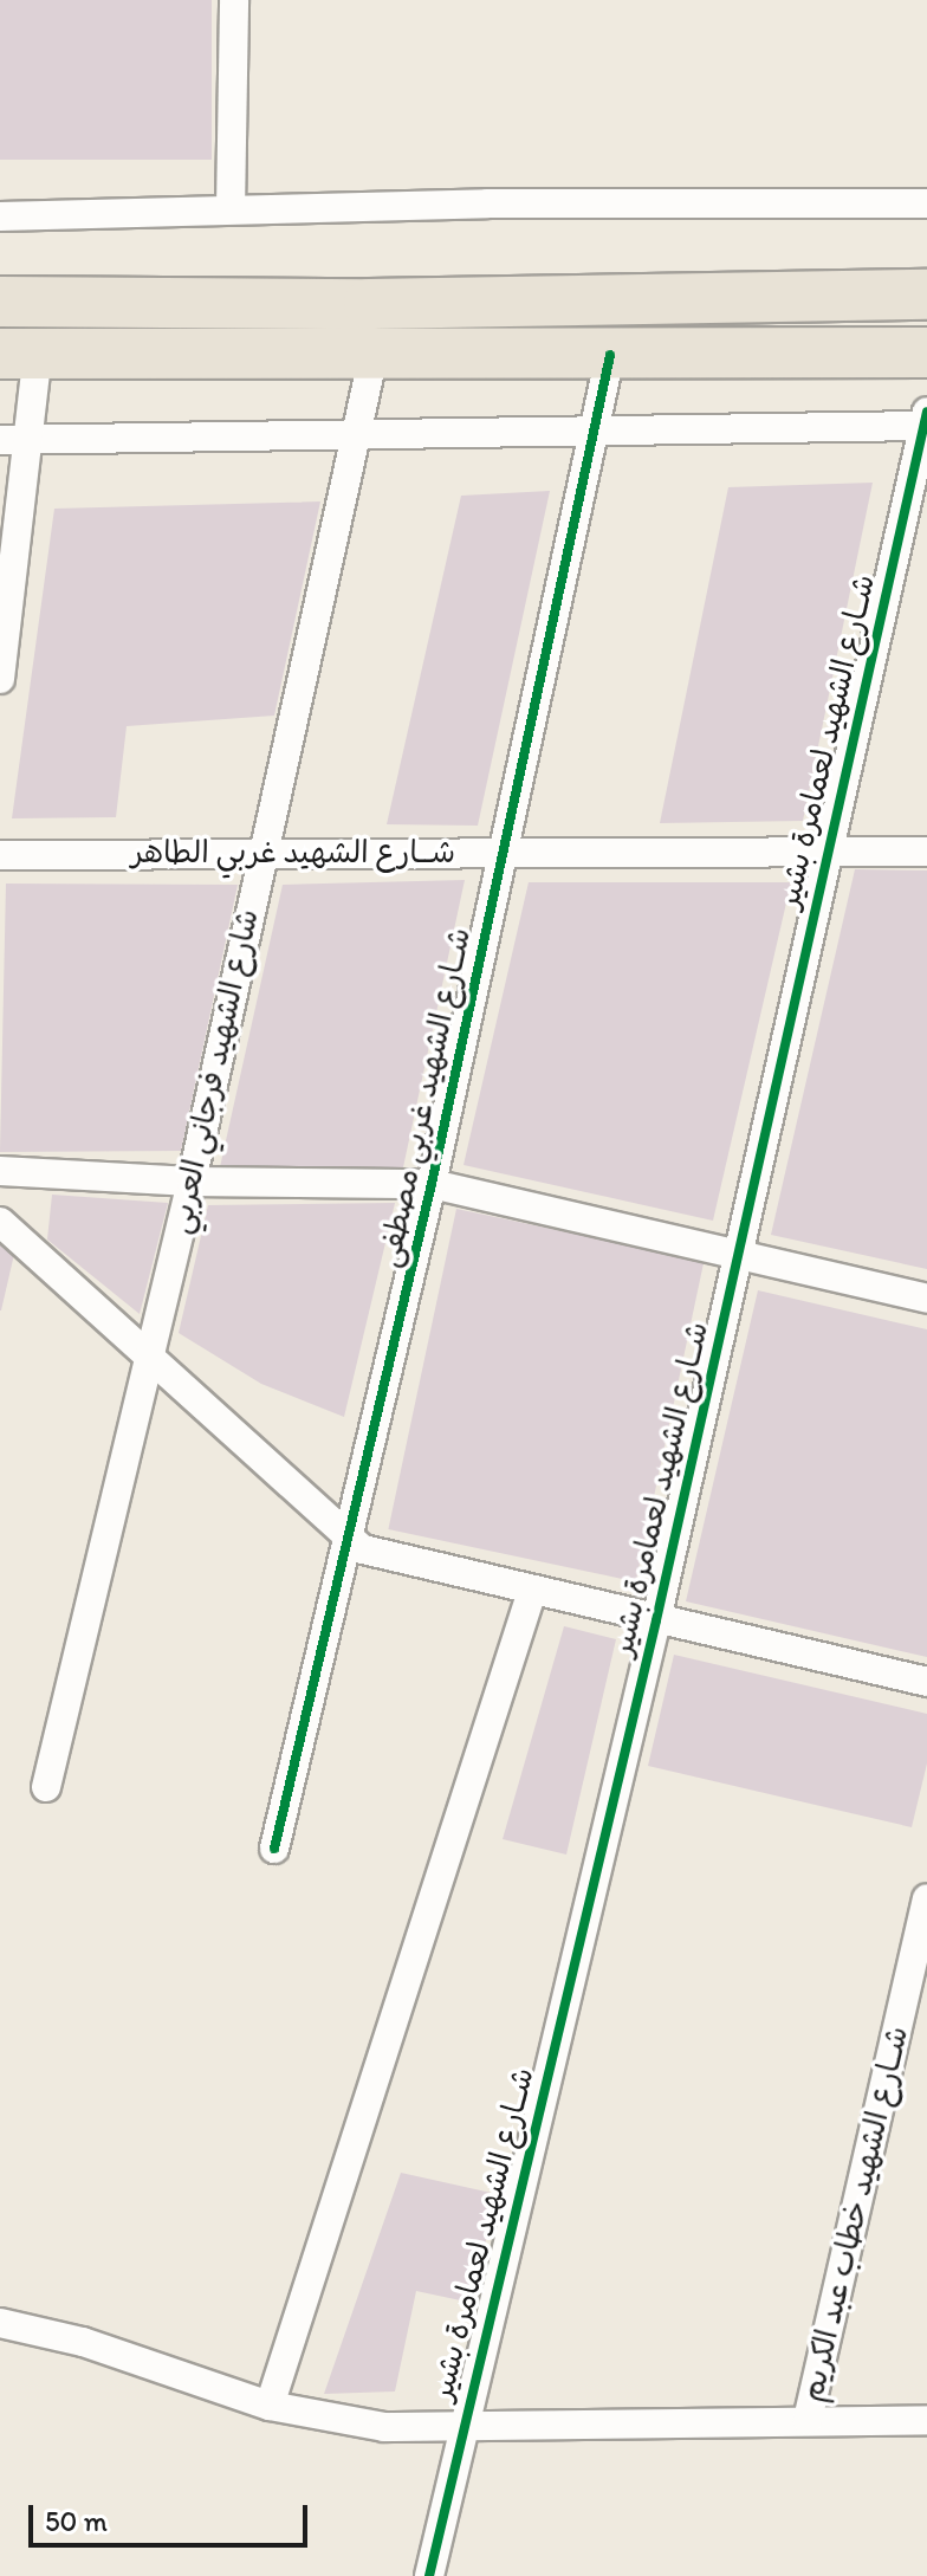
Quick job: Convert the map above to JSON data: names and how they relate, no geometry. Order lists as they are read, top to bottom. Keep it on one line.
{"streets":{"street":["شــارع الشهيد لعمامرة بشير","شــارع الشهيد غربي الطاهر","شارع الشهيد فرجاني العربي","شــارع الشهيد غربي مصطفى","شــارع الشهيد خطاب عبد الكريم"]},"crossings":[["شــارع الشهيد لعمامرة بشير","شــارع الشهيد غربي الطاهر"],["شــارع الشهيد غربي الطاهر","شارع الشهيد فرجاني العربي"],["شــارع الشهيد غربي الطاهر","شــارع الشهيد غربي مصطفى"]],"scale_bar":"50 m"}
